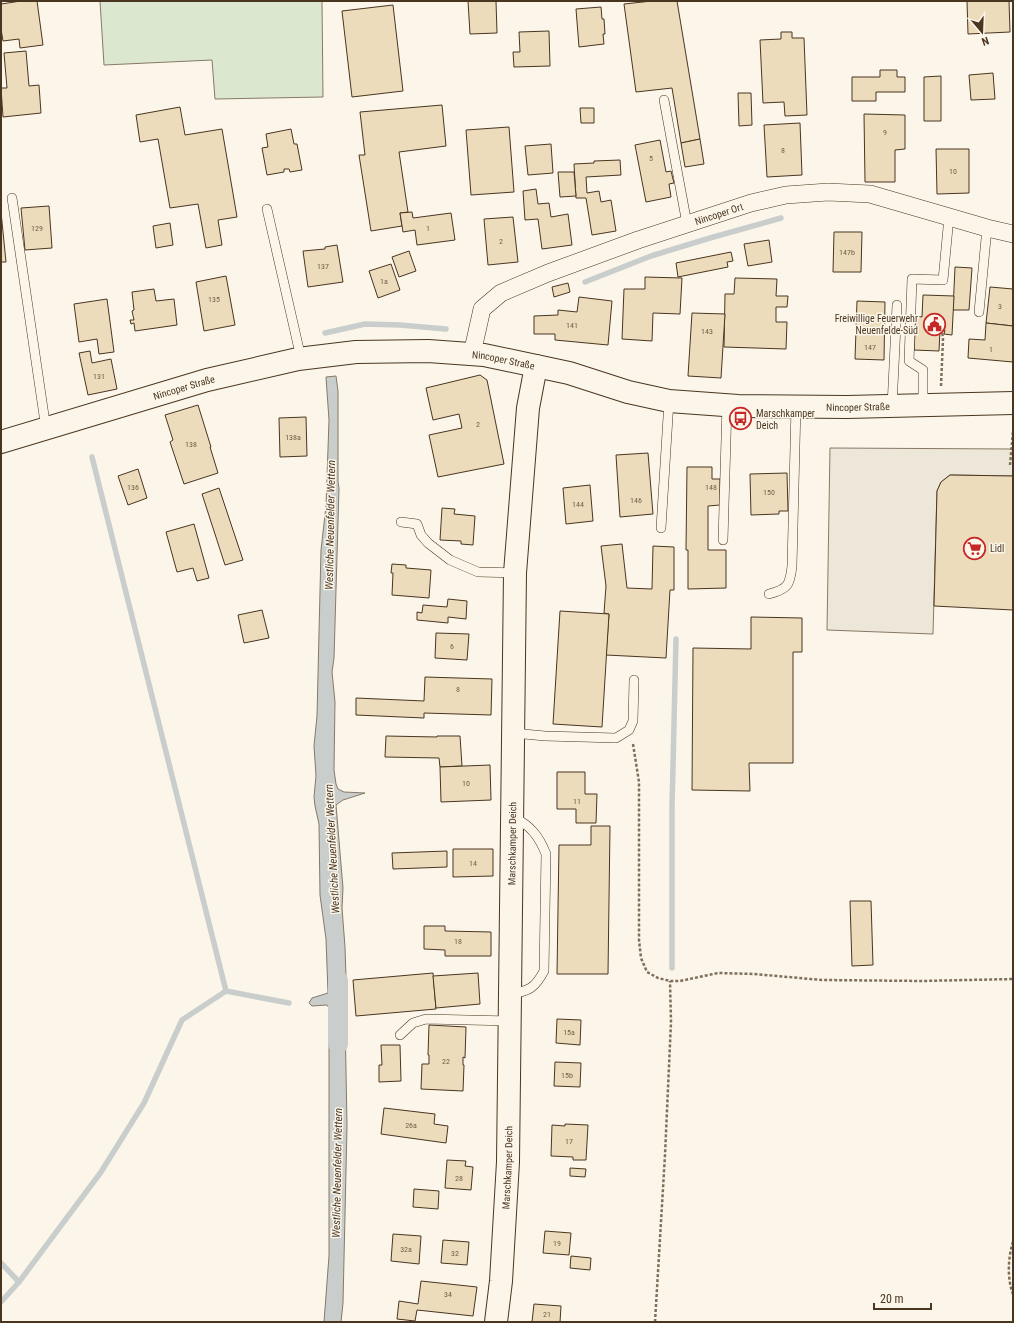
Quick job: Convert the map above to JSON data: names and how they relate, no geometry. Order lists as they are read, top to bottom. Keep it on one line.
{"streets":{"main road":["Nincoper Straße","Marschkamper Deich"],"street":["Nincoper Ort"]},"crossings":[["Nincoper Ort","Nincoper Straße"],["Nincoper Straße","Marschkamper Deich"]],"water":["Westliche Neuenfelder Wettern"],"places":{"public building":["Freiwillige Feuerwehr Neuenfelde-Süd"],"bus stop":["Marschkamper Deich"],"supermarket":["Lidl"]},"house_numbers":["9","8","5","10","129","1","2","147b","137","1a","135","3","141","143","147","1","131","2","138a","138","136","148","150","146","144","6","8","10","11","14","18","15a","22","15b","26a","17","28","19","32a","32","34","21"],"scale_bar":"20 m","north":"bottom"}
